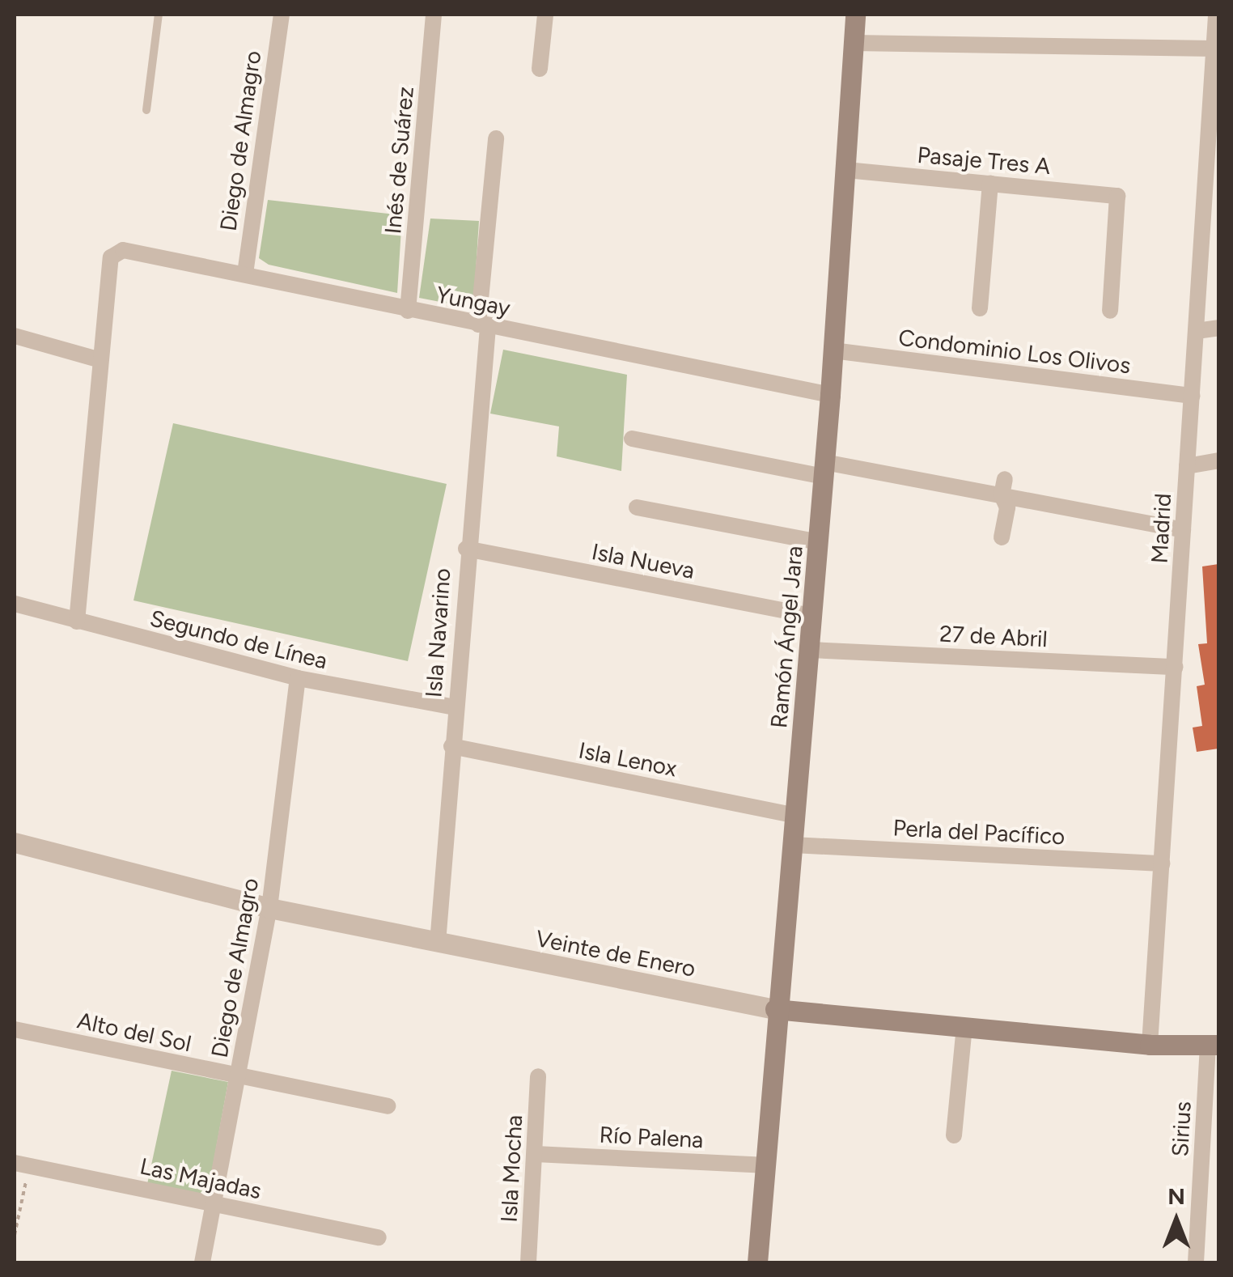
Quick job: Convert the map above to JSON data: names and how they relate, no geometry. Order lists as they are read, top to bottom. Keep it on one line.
{"streets":{"main road":["Ramón Ángel Jara","Veinte de Enero"],"street":["Diego de Almagro","Inés de Suárez","Pasaje Tres A","Yungay","Condominio Los Olivos","Madrid","Isla Nueva","Isla Navarino","27 de Abril","Segundo de Línea","Isla Lenox","Perla del Pacífico","Alto del Sol","Sirius","Río Palena","Isla Mocha","Las Majadas"]},"crossings":[["Diego de Almagro","Yungay"],["Diego de Almagro","Segundo de Línea"],["Diego de Almagro","Veinte de Enero"],["Diego de Almagro","Alto del Sol"],["Diego de Almagro","Las Majadas"],["Inés de Suárez","Yungay"],["Pasaje Tres A","Ramón Ángel Jara"],["Yungay","Isla Navarino"],["Yungay","Ramón Ángel Jara"],["Condominio Los Olivos","Madrid"],["Condominio Los Olivos","Ramón Ángel Jara"],["Madrid","27 de Abril"],["Madrid","Perla del Pacífico"],["Madrid","Veinte de Enero"],["Isla Nueva","Isla Navarino"],["Isla Nueva","Ramón Ángel Jara"],["Isla Navarino","Segundo de Línea"],["Isla Navarino","Isla Lenox"],["Isla Navarino","Veinte de Enero"],["27 de Abril","Ramón Ángel Jara"],["Ramón Ángel Jara","Isla Lenox"],["Ramón Ángel Jara","Perla del Pacífico"],["Ramón Ángel Jara","Veinte de Enero"],["Ramón Ángel Jara","Río Palena"],["Veinte de Enero","Sirius"],["Río Palena","Isla Mocha"]],"north":"top"}
